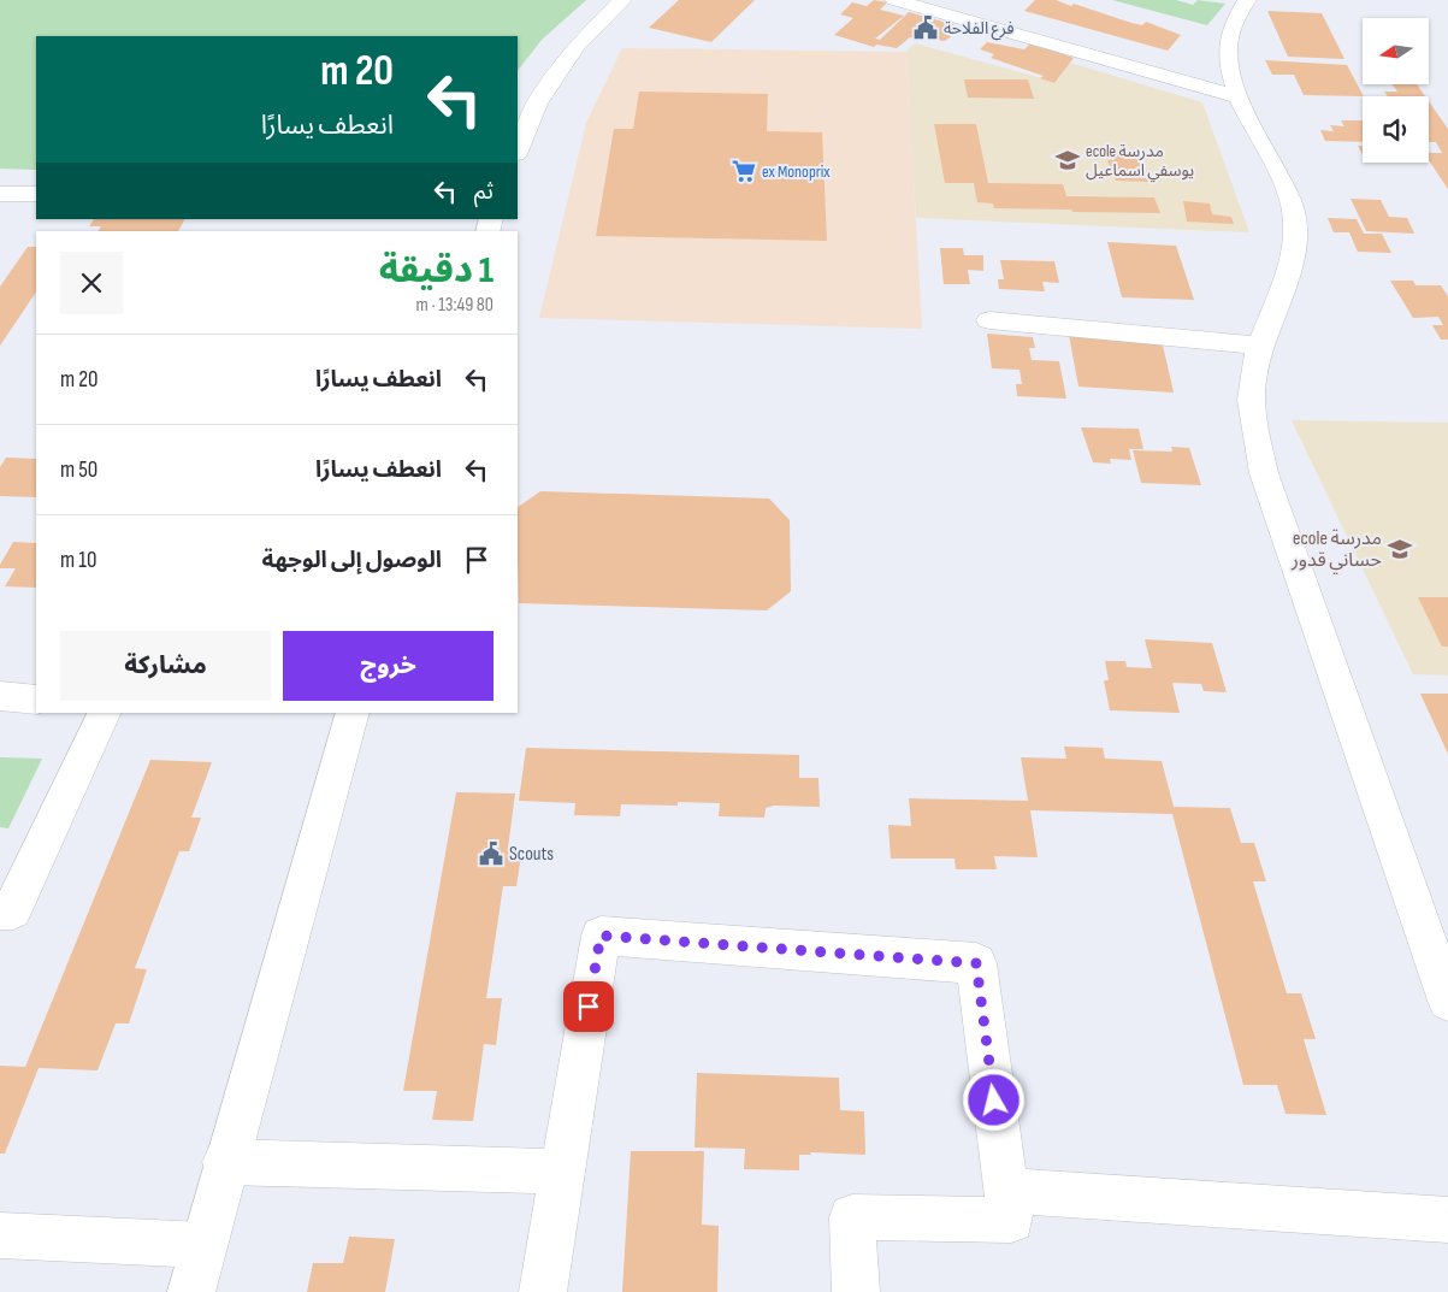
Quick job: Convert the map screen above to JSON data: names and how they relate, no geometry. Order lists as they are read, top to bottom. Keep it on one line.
{"places":{"public building":["فرع الفلاحة","Scouts"],"school or university":["ecole مدرسة يوسفي اسماعيل","ecole مدرسة حساني قدور"],"supermarket":["ex Monoprix"]},"north":"left","page":{"turn":["20 m","انعطف يسارًا"],"then":"ثم","heading":["1 دقيقة","80 m · 13:49"],"list":[{"name":"انعطف يسارًا","value":"20 m"},{"name":"انعطف يسارًا","value":"50 m"},{"name":"الوصول إلى الوجهة","value":"10 m"}],"buttons":["خروج","مشاركة"]}}
